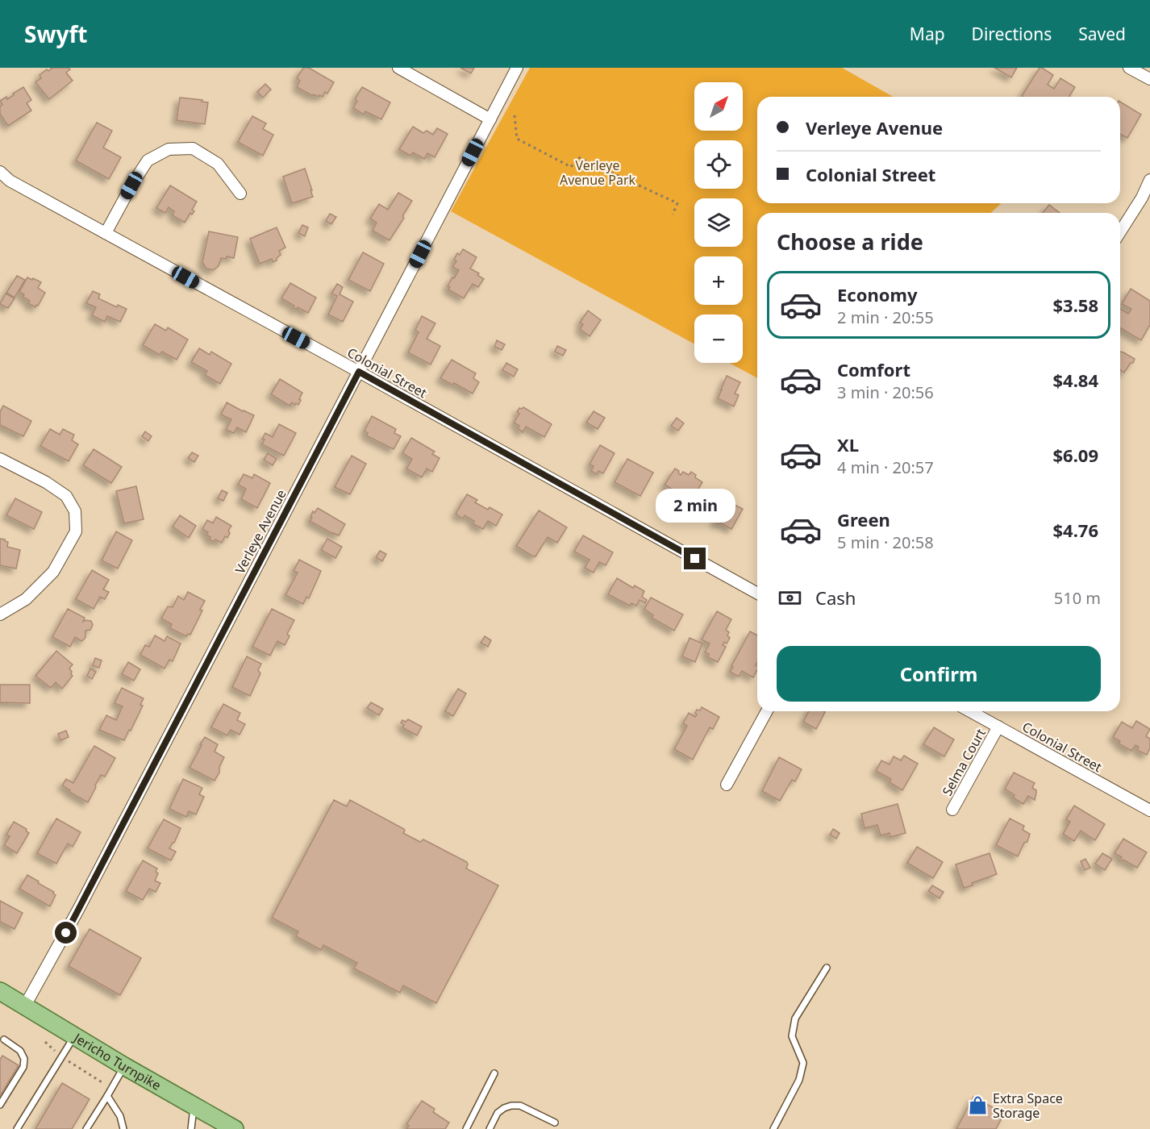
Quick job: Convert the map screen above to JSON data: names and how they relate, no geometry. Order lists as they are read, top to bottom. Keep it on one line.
{"streets":{"main road":["Jericho Turnpike"],"street":["Colonial Street","Verleye Avenue","Selma Court"]},"crossings":[["Colonial Street","Verleye Avenue"],["Colonial Street","Selma Court"],["Verleye Avenue","Jericho Turnpike"]],"parks":["Verleye Avenue Park"],"places":{"shop":["Extra Space Storage"]},"north":"top right","page":{"header":"Swyft","nav":["Map","Directions","Saved"],"map_buttons":["+","−"],"banner":["Verleye Avenue","Colonial Street"],"heading":"Choose a ride","list":[{"name":"Economy","note":"2 min · 20:55","value":"$3.58"},{"name":"Comfort","note":"3 min · 20:56","value":"$4.84"},{"name":"XL","note":"4 min · 20:57","value":"$6.09"},{"name":"Green","note":"5 min · 20:58","value":"$4.76"}],"bubble":"2 min","pay":["Cash","510 m"],"buttons":"Confirm"}}
